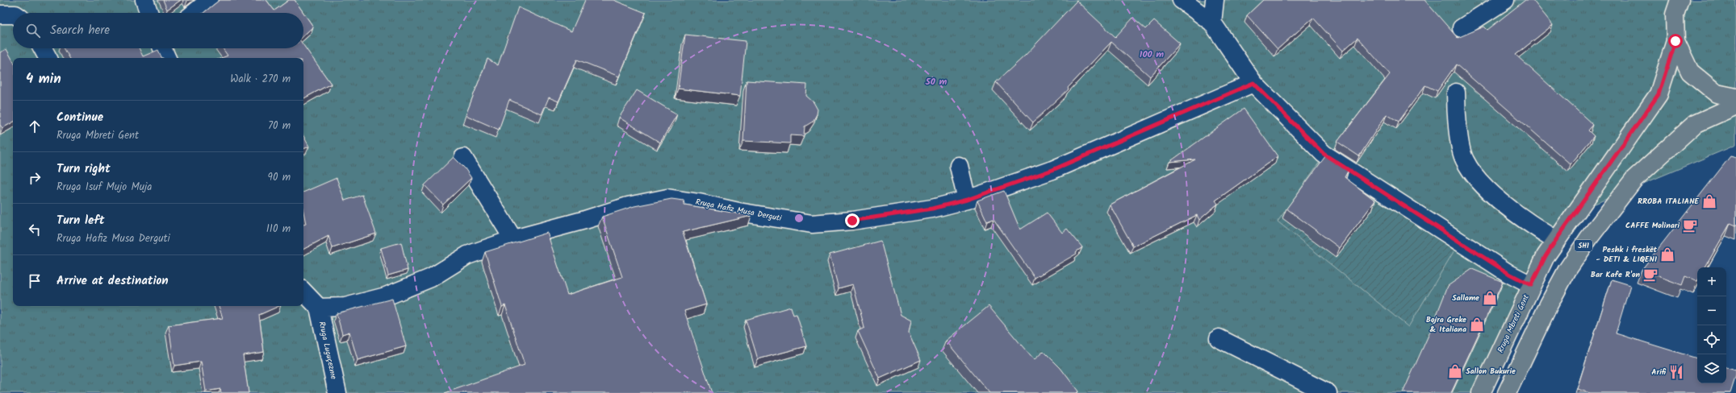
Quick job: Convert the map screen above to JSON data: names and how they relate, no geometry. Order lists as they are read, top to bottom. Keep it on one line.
{"streets":{"main road":["SH1","Rruga Mbreti Gent"],"street":["Rruga Hafiz Musa Derguti","Rruga Luguçezme"]},"crossings":[["Rruga Hafiz Musa Derguti","Rruga Luguçezme"]],"places":{"shop":["RROBA ITALIANE","Peshk i freskët - DETI & LIQENI","Sallame","Bojra Greke & Italiana","Sallon Bukurie"],"cafe":["CAFFE Molinari","Bar Kafe R'on"],"restaurant":["Arifi"]},"page":{"search":"Search here","heading":["4 min","Walk · 270 m"],"list":[["Continue","Rruga Mbreti Gent","70 m"],["Turn right","Rruga Isuf Mujo Muja","90 m"],["Turn left","Rruga Hafiz Musa Derguti","110 m"],"Arrive at destination"],"map_buttons":["+","−"]},"rings":["100 m","50 m"]}
